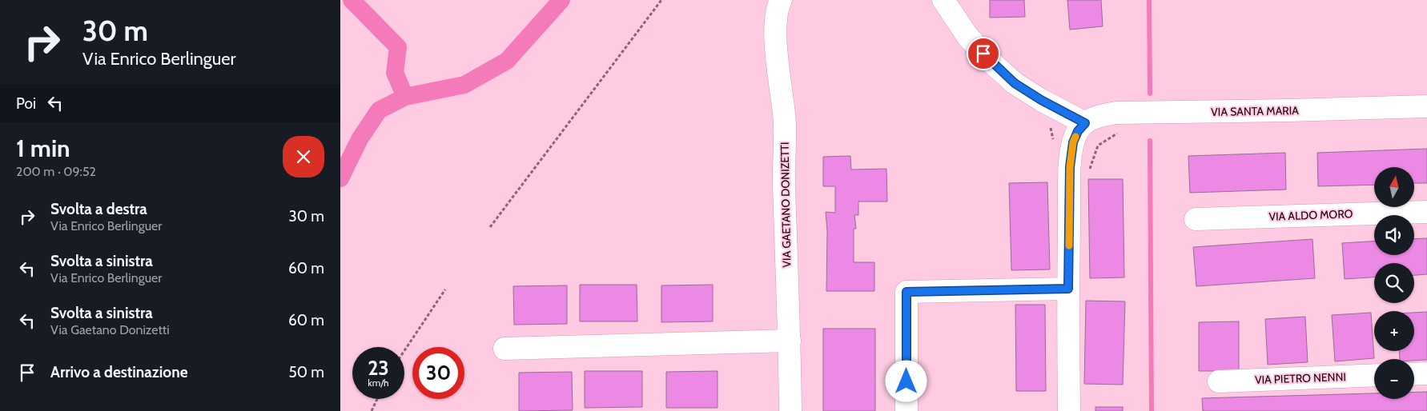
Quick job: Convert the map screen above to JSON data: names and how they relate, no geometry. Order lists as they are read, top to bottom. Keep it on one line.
{"streets":{"street":["VIA SANTA MARIA","VIA GAETANO DONIZETTI","VIA ALDO MORO","VIA PIETRO NENNI"]},"north":"top","page":{"turn":["30 m","Via Enrico Berlinguer"],"then":"Poi","heading":["1 min","200 m · 09:52"],"map_buttons":["+","−"],"list":[{"name":"Svolta a destra","note":"Via Enrico Berlinguer","value":"30 m"},{"name":"Svolta a sinistra","note":"Via Enrico Berlinguer","value":"60 m"},{"name":"Svolta a sinistra","note":"Via Gaetano Donizetti","value":"60 m"},{"name":"Arrivo a destinazione","value":"50 m"}],"speed":"23 km/h","limit":"30"}}
